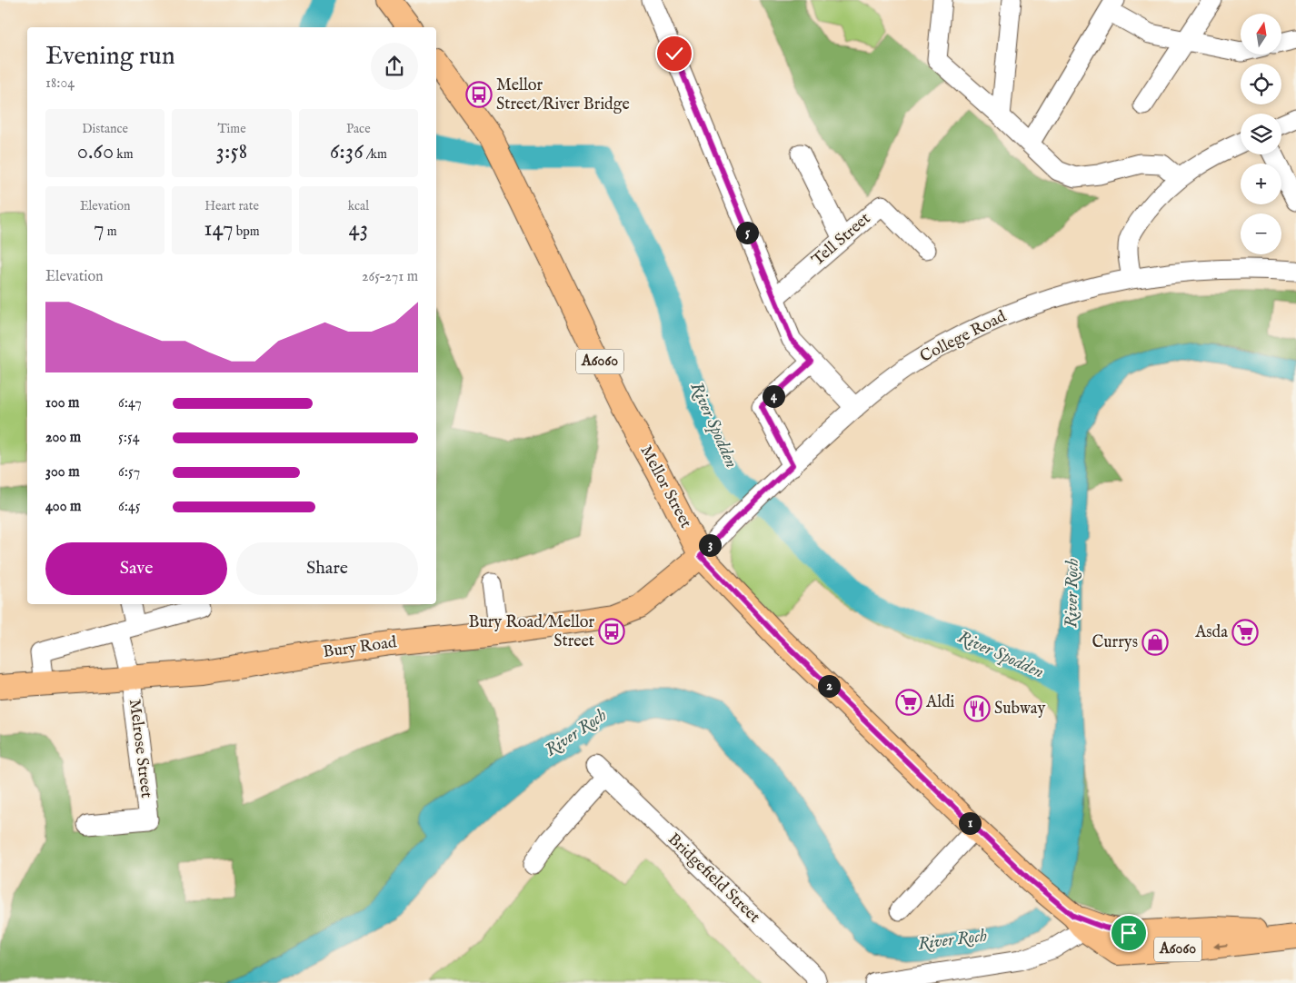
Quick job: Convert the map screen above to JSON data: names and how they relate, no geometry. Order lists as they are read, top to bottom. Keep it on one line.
{"streets":{"main road":["A6060","Mellor Street","Bury Road"],"street":["Tell Street","College Road","Melrose Street","Bridgefield Street"]},"crossings":[["College Road","Mellor Street"],["College Road","Bury Road"],["A6060","Mellor Street"],["Mellor Street","Bury Road"],["Bury Road","Melrose Street"]],"water":["River Spodden","River Roch"],"places":{"bus stop":["Mellor Street/River Bridge","Bury Road/Mellor Street"],"supermarket":["Asda","Aldi"],"shop":["Currys"],"restaurant":["Subway"]},"north":"top","page":{"map_buttons":["+","−"],"heading":["Evening run","18:04"],"stats":[["Distance","0.60 km"],["Time","3:58"],["Pace","6:36 /km"],["Elevation","7 m"],["Heart rate","147 bpm"],["kcal","43"]],"pins":["5","4","3","2","1"],"chart":["Elevation","265–271 m"],"list":[{"name":"100 m","note":"6:47"},{"name":"200 m","note":"5:54"},{"name":"300 m","note":"6:57"},{"name":"400 m","note":"6:45"}],"buttons":["Save","Share"]}}
